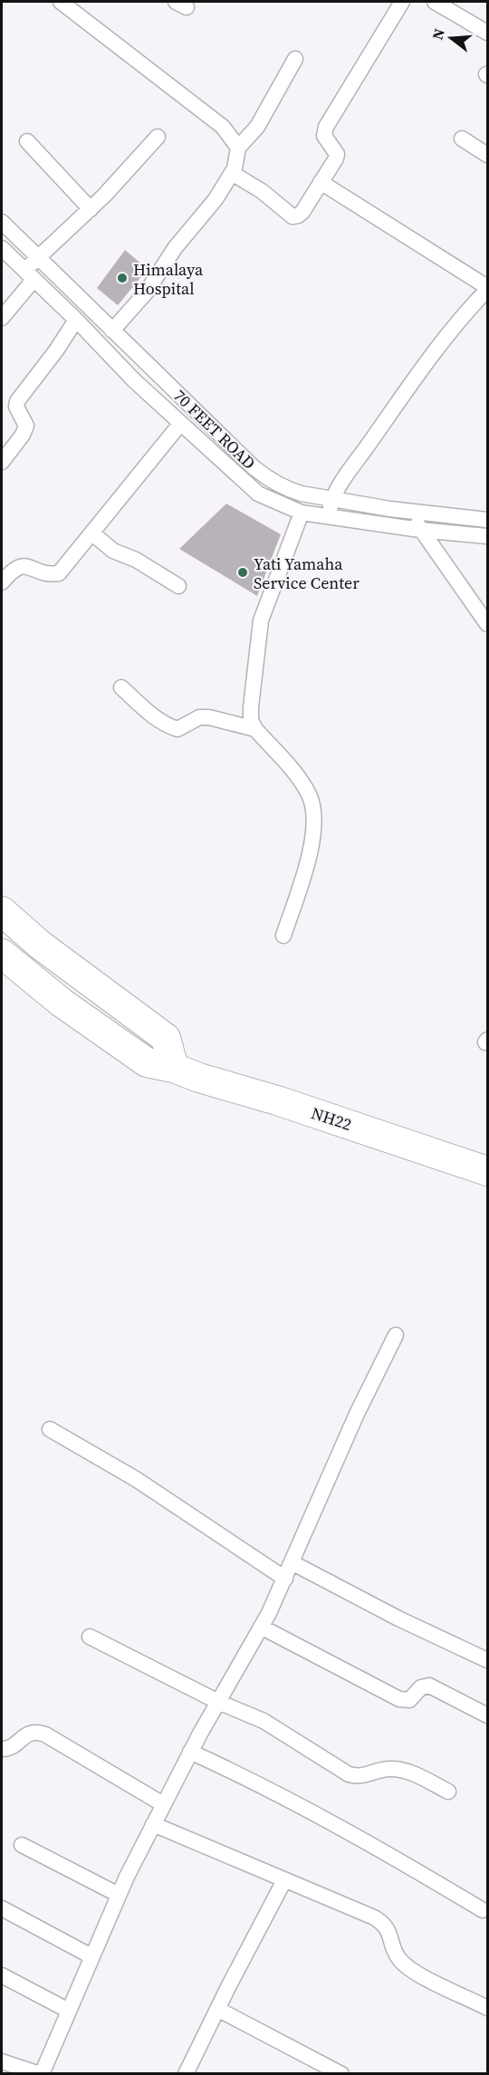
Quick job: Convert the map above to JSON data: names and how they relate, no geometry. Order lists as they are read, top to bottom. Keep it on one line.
{"streets":{"highway":["NH22"],"street":["70 FEET ROAD"]},"places":["Himalaya Hospital","Yati Yamaha Service Center"],"north":"left"}
